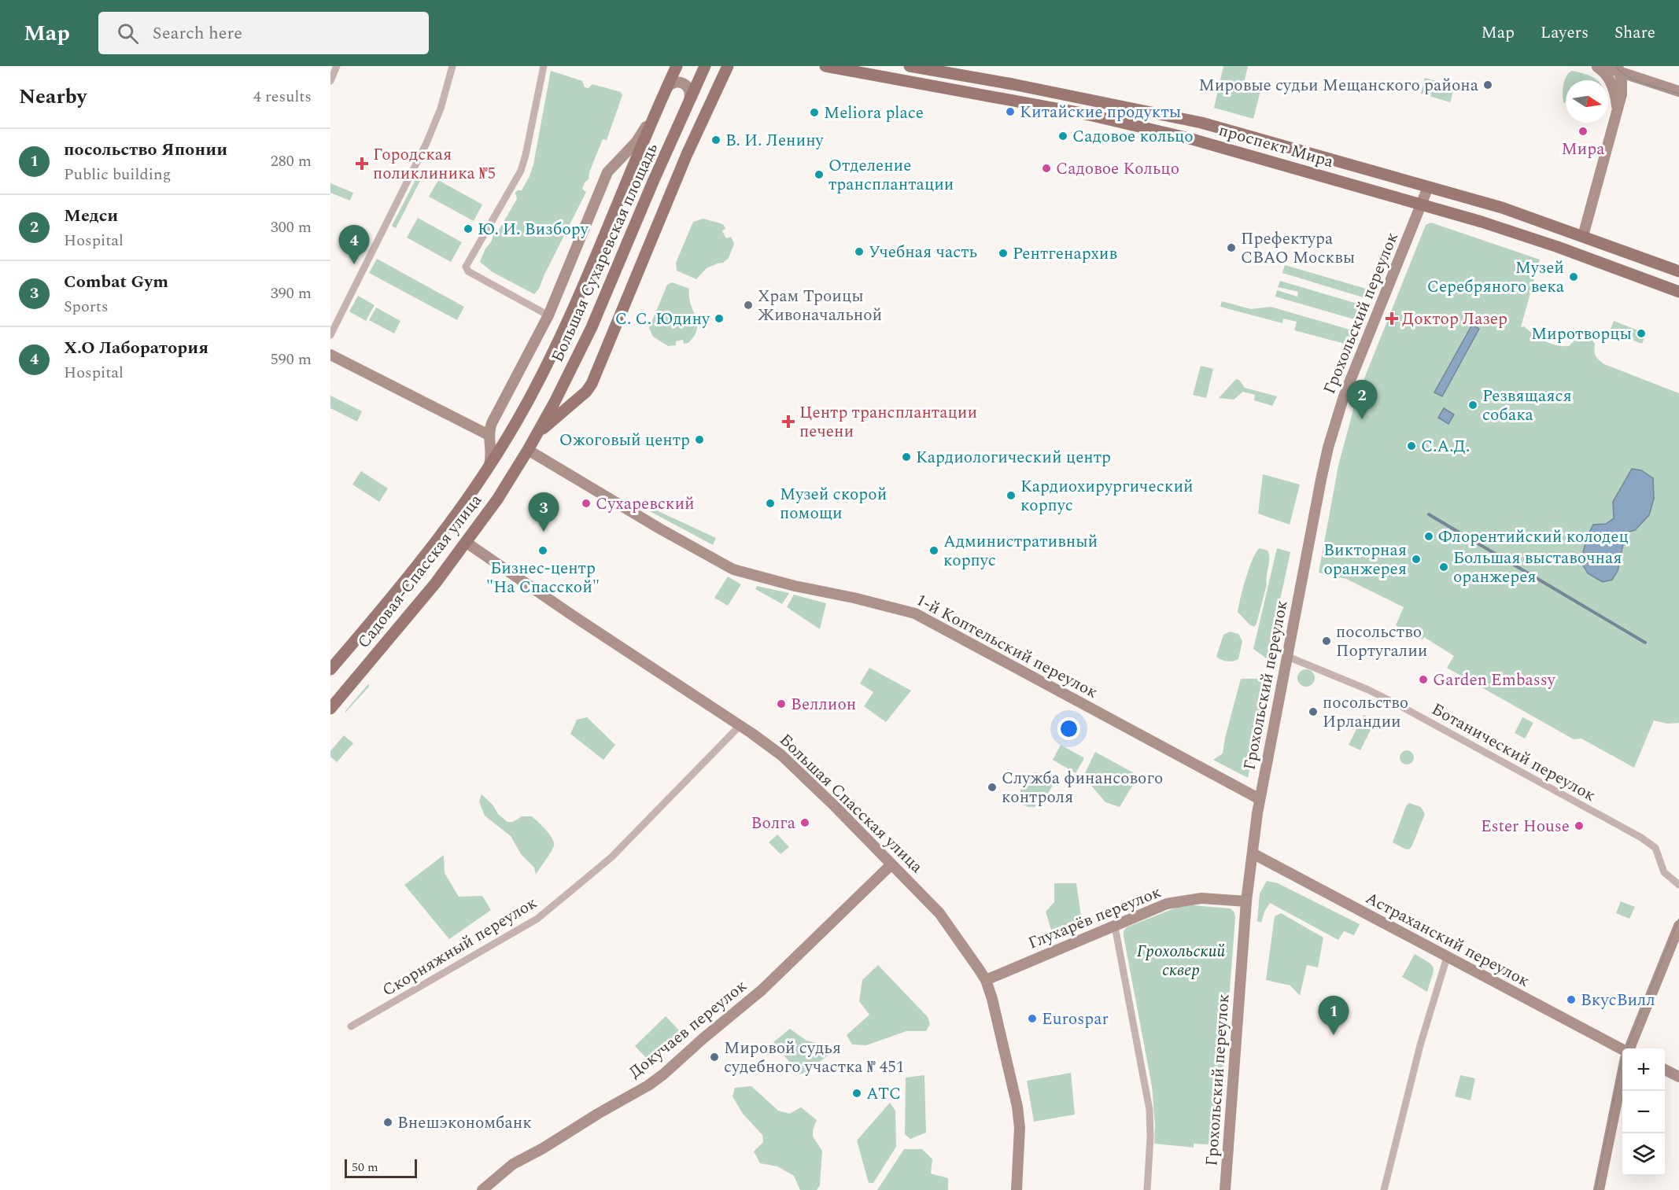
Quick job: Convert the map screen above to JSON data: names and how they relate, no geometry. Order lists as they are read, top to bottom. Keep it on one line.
{"streets":{"main road":["проспект Мира","Большая Сухаревская площадь","Садовая-Спасская улица"],"street":["Грохольский переулок","1-й Коптельский переулок","Ботанический переулок","Большая Спасская улица","Глухарёв переулок","Астраханский переулок","Скорняжный переулок","Докучаев переулок"]},"crossings":[["проспект Мира","Грохольский переулок"],["Большая Сухаревская площадь","Садовая-Спасская улица"],["Большая Сухаревская площадь","1-й Коптельский переулок"],["Грохольский переулок","1-й Коптельский переулок"],["Грохольский переулок","Ботанический переулок"],["Грохольский переулок","Глухарёв переулок"],["Грохольский переулок","Астраханский переулок"],["Садовая-Спасская улица","1-й Коптельский переулок"],["Садовая-Спасская улица","Большая Спасская улица"],["Большая Спасская улица","Глухарёв переулок"],["Большая Спасская улица","Скорняжный переулок"],["Большая Спасская улица","Докучаев переулок"]],"parks":["Грохольский сквер"],"places":{"other":["Мировые судьи Мещанского района","Китайские продукты","Meliora place","Мира","Садовое кольцо","В. И. Ленину","Садовое Кольцо","Отделение трансплантации","Ю. И. Визбору","Префектура СВАО Москвы","Учебная часть","Рентгенархив","Музей Серебряного века","Храм Троицы Живоначальной","С. С. Юдину","Миротворцы","Резвящаяся собака","Ожоговый центр","С.А.Д.","Кардиологический центр","Кардиохирургический корпус","Сухаревский","Музей скорой помощи","Флорентийский колодец","Бизнес-центр \"На Спасской\"","Административный корпус","Викторная оранжерея","Большая выставочная оранжерея","посольство Португалии","Garden Embassy","Веллион","посольство Ирландии","Служба финансового контроля","Волга","Ester House","ВкусВилл","Eurospar","Мировой судья судебного участка № 451","АТС","Внешэкономбанк"],"health":["Городская поликлиника №5","Доктор Лазер","Центр трансплантации печени"]},"scale_bar":"50 m","north":"right","page":{"header":"Map","search":"Search here","nav":["Map","Layers","Share"],"heading":["Nearby","4 results"],"list":[{"mark":"1","name":"посольство Японии","note":"Public building","value":"280 m"},{"mark":"2","name":"Медси","note":"Hospital","value":"300 m"},{"mark":"3","name":"Combat Gym","note":"Sports","value":"390 m"},{"mark":"4","name":"X.O Лаборатория","note":"Hospital","value":"590 m"}],"pins":["4","2","3","1"],"map_buttons":["+","−"],"scale":"50 m"}}
